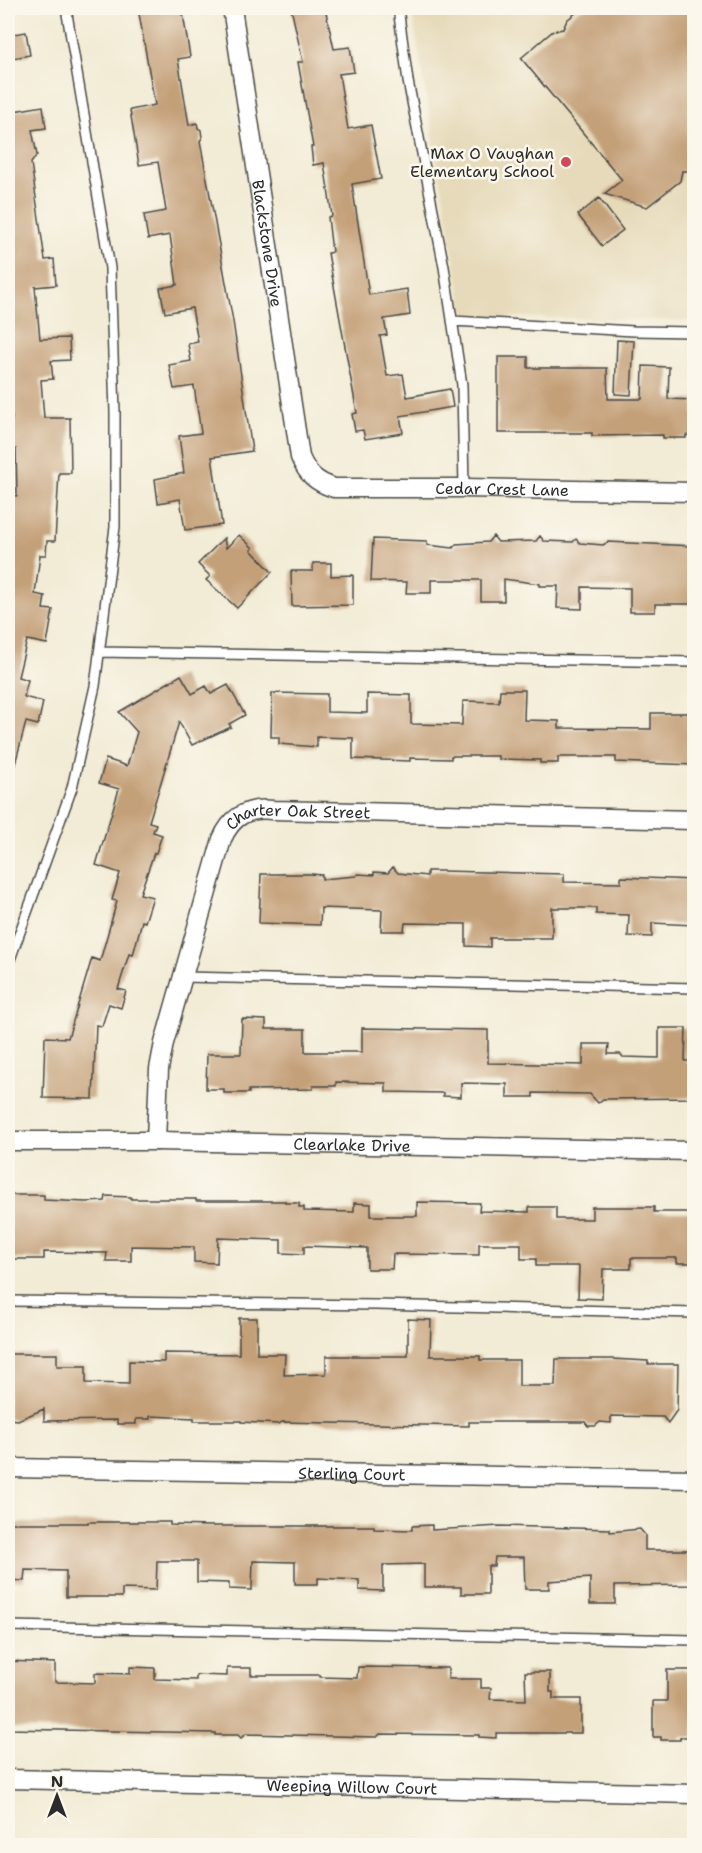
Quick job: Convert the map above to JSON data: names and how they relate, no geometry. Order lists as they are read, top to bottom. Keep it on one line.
{"streets":{"street":["Blackstone Drive","Cedar Crest Lane","Charter Oak Street","Clearlake Drive","Sterling Court","Weeping Willow Court"]},"crossings":[["Blackstone Drive","Cedar Crest Lane"],["Charter Oak Street","Clearlake Drive"]],"places":["Max O Vaughan Elementary School"],"north":"top"}
